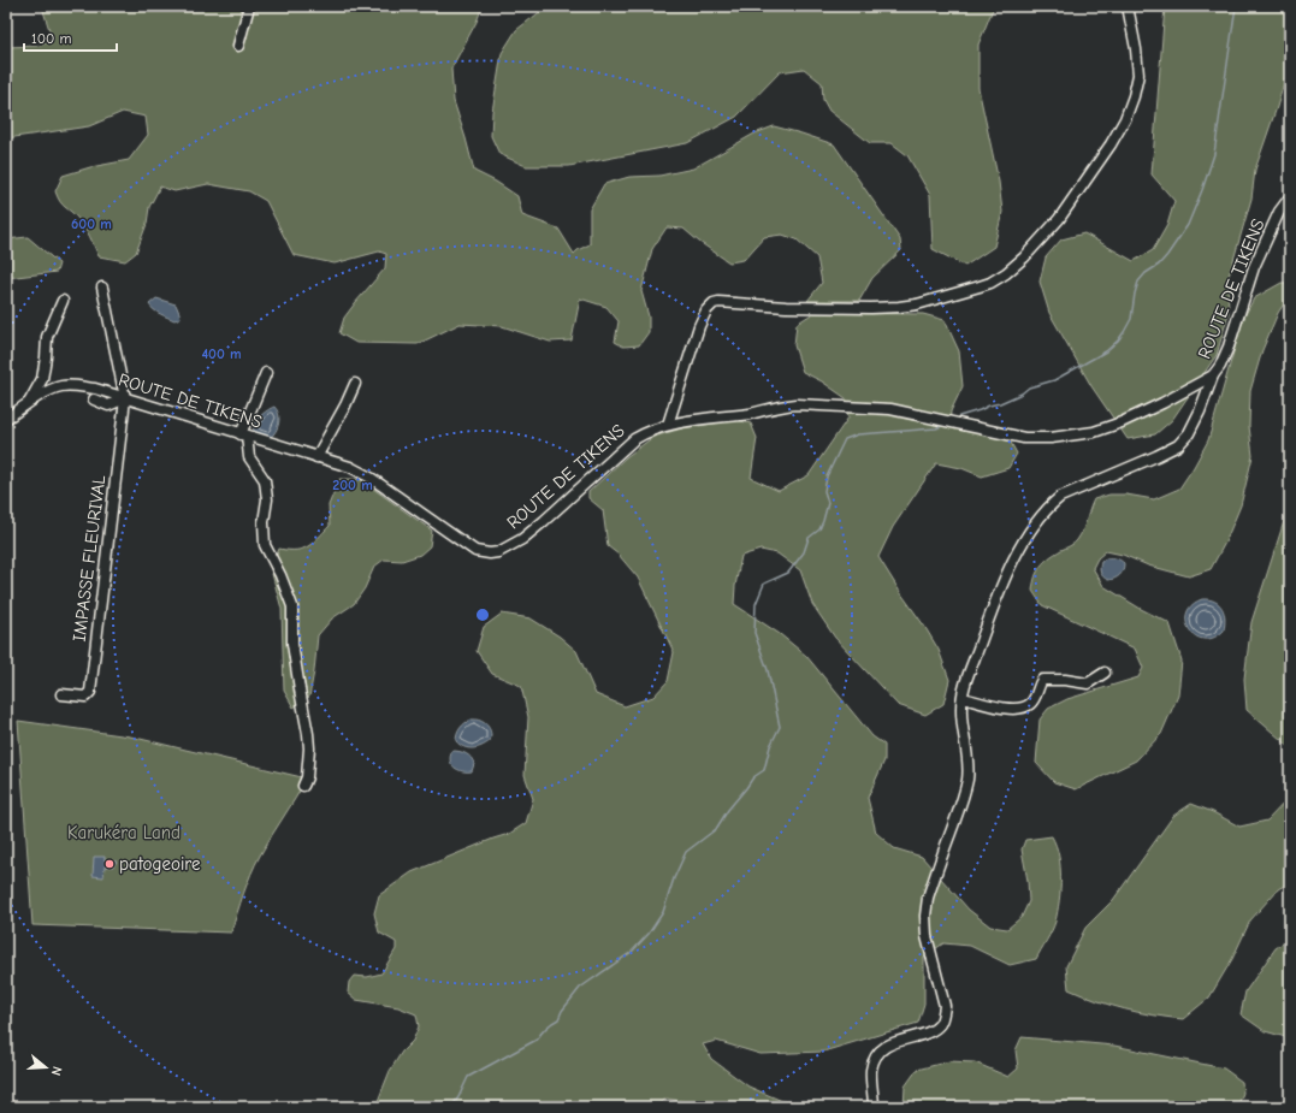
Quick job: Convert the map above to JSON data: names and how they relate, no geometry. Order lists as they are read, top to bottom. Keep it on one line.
{"streets":{"street":["ROUTE DE TIKENS","IMPASSE FLEURIVAL"]},"crossings":[["ROUTE DE TIKENS","IMPASSE FLEURIVAL"]],"parks":["Karukéra Land"],"places":["patogeoire"],"scale_bar":"100 m","north":"right","rings":["600 m","400 m","200 m"]}
